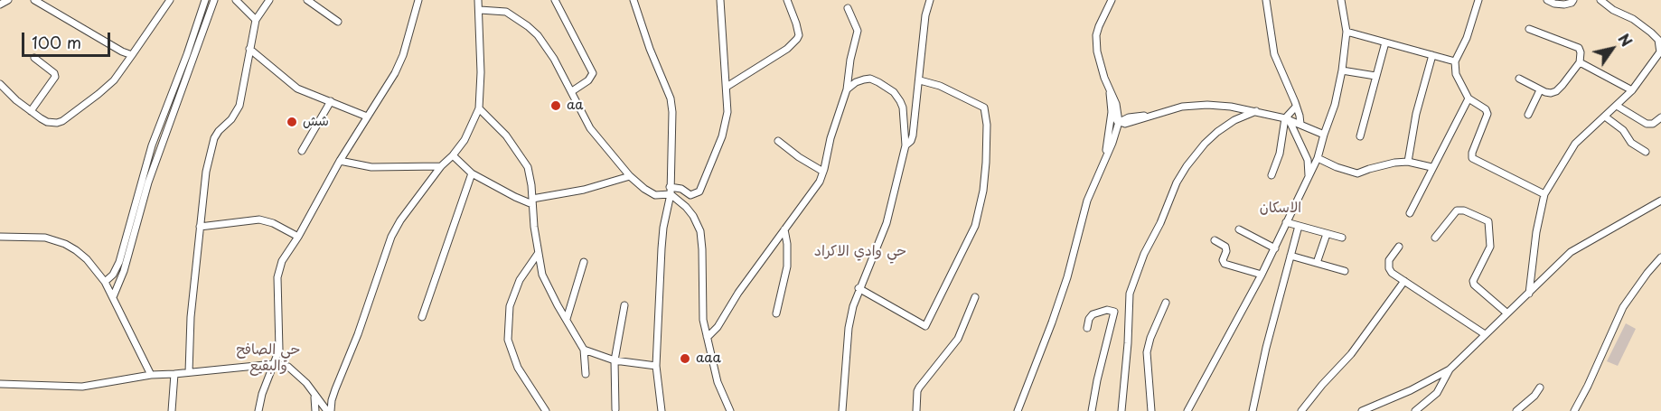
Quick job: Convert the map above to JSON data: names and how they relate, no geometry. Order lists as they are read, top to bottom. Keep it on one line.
{"districts":["الاسكان","حي وادي الاكراد","حي الصافح والبقيع"],"places":["aa","شش","aaa"],"scale_bar":"100 m","north":"top right"}
